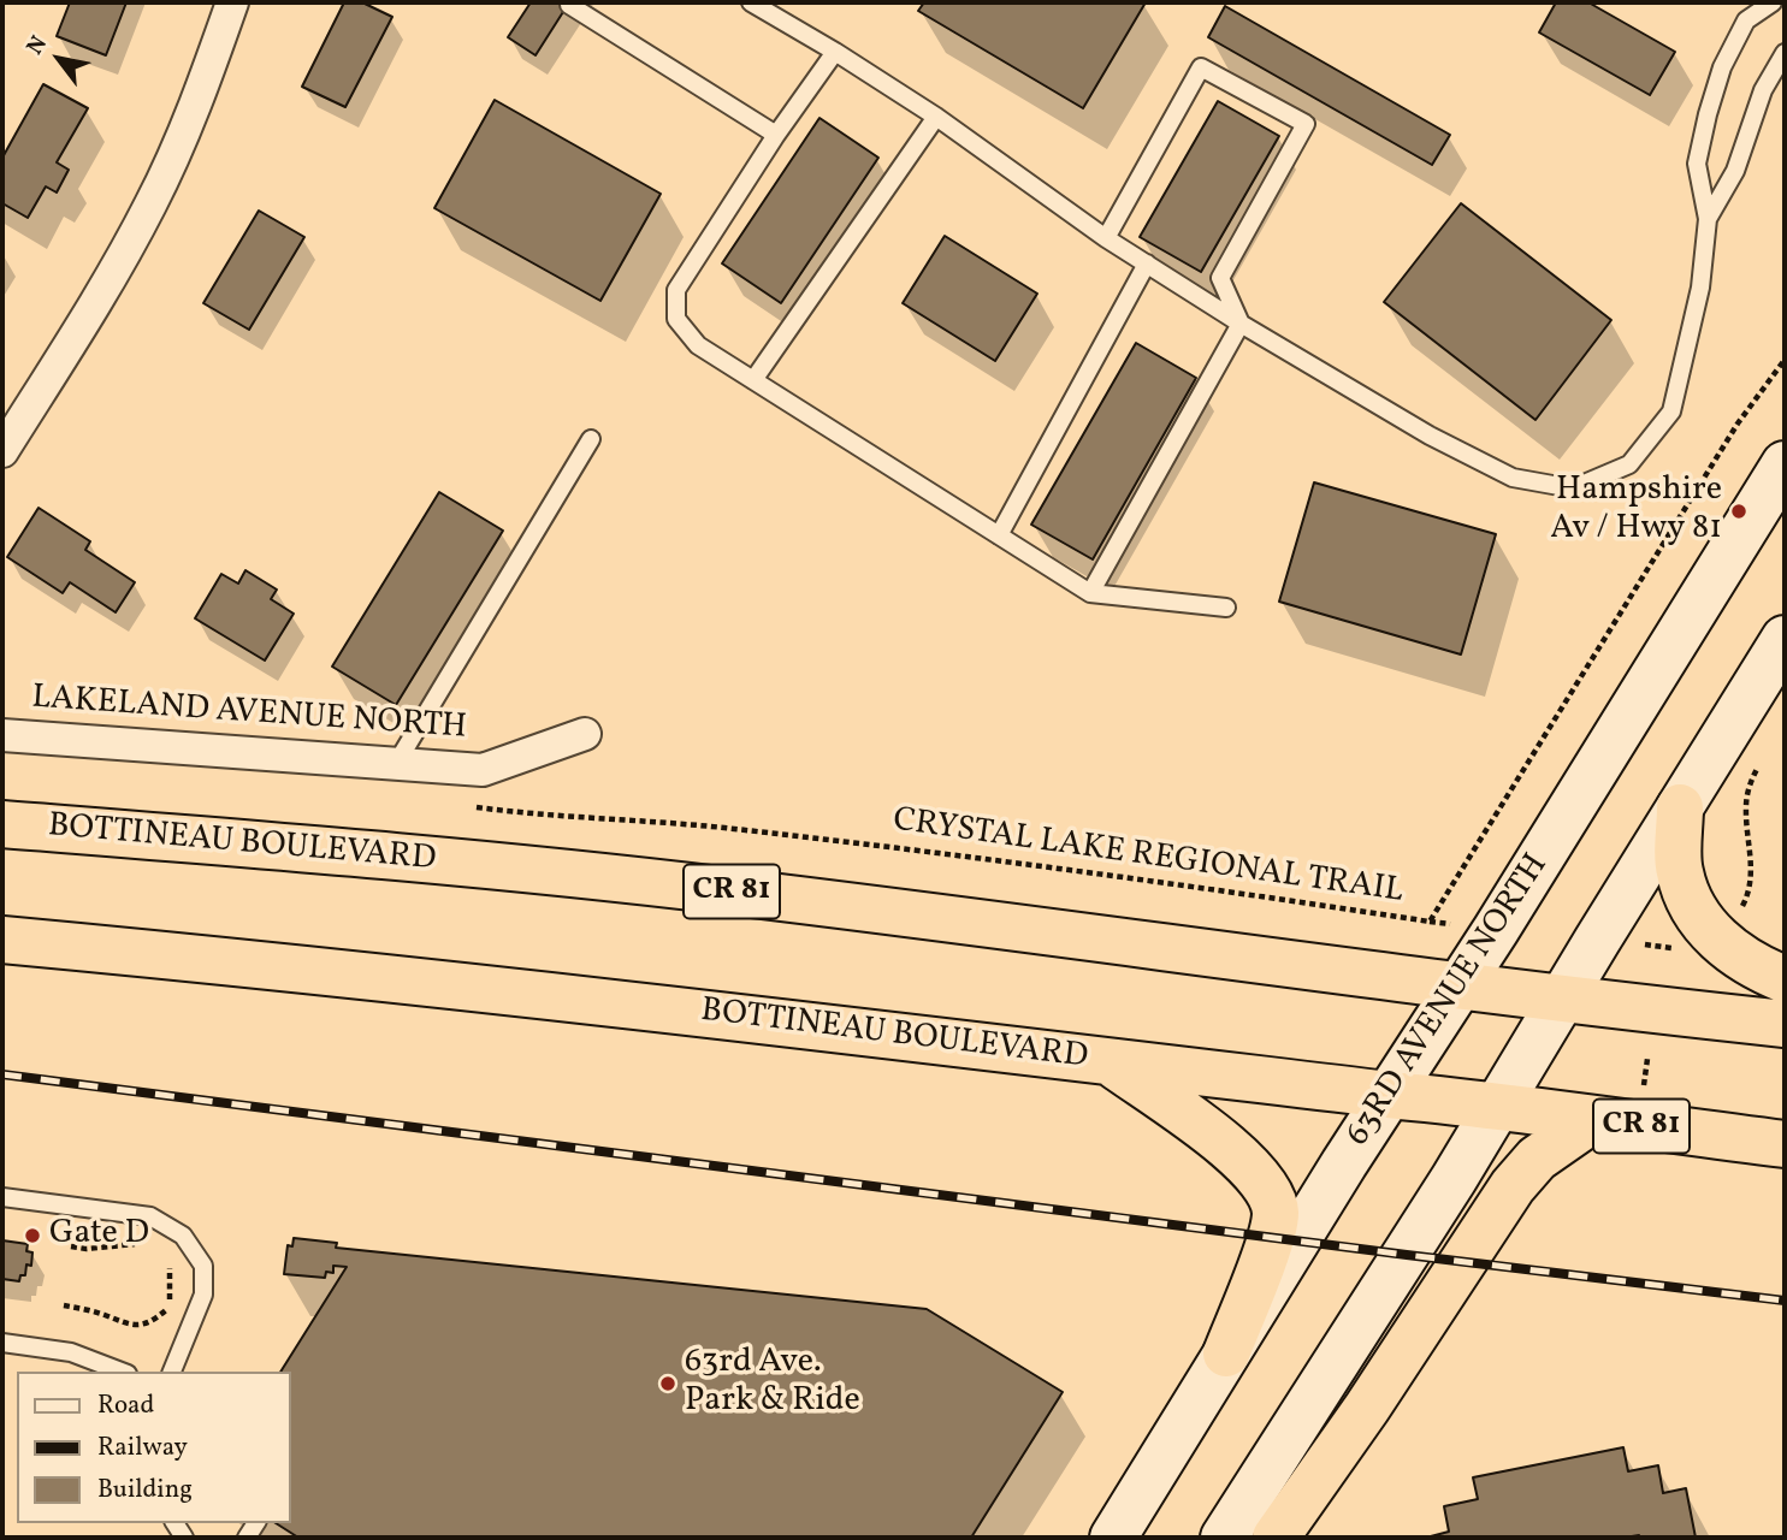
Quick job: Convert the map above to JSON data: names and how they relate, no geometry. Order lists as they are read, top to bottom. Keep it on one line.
{"streets":{"highway":["BOTTINEAU BOULEVARD","CR 81"],"street":["LAKELAND AVENUE NORTH","63RD AVENUE NORTH"],"path":["CRYSTAL LAKE REGIONAL TRAIL"]},"crossings":[["BOTTINEAU BOULEVARD","63RD AVENUE NORTH"]],"places":["Hampshire Av / Hwy 81","Gate D","63rd Ave. Park & Ride"],"legend":["Road","Railway","Building"],"north":"top left"}
